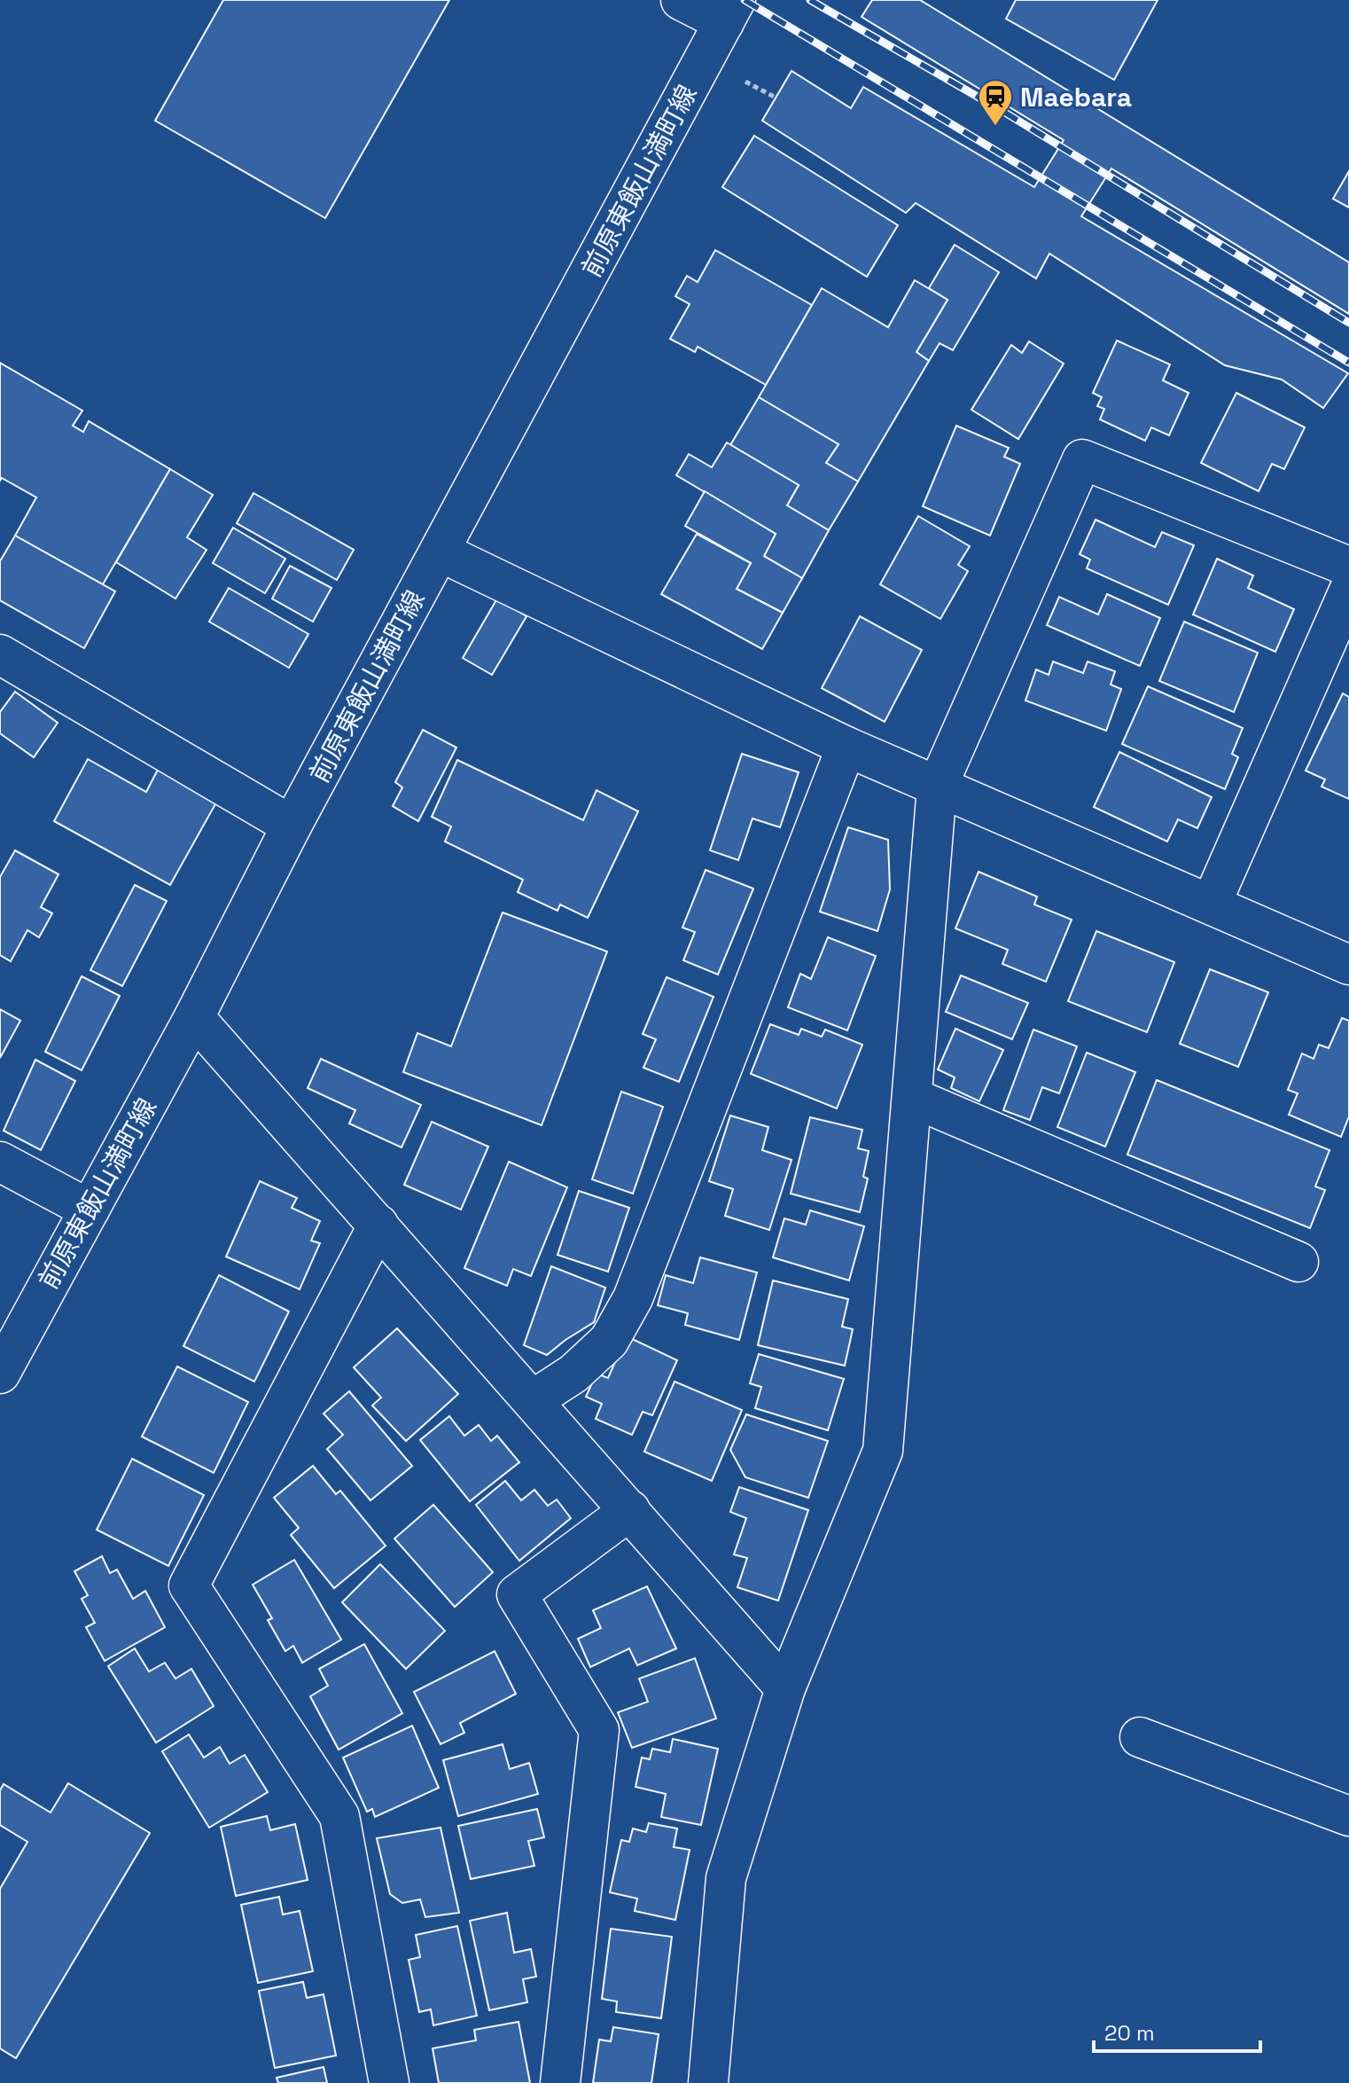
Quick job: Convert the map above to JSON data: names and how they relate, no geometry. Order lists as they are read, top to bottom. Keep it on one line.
{"streets":{"street":["前原東飯山満町線"]},"places":{"station":["Maebara"]},"scale_bar":"20 m"}
